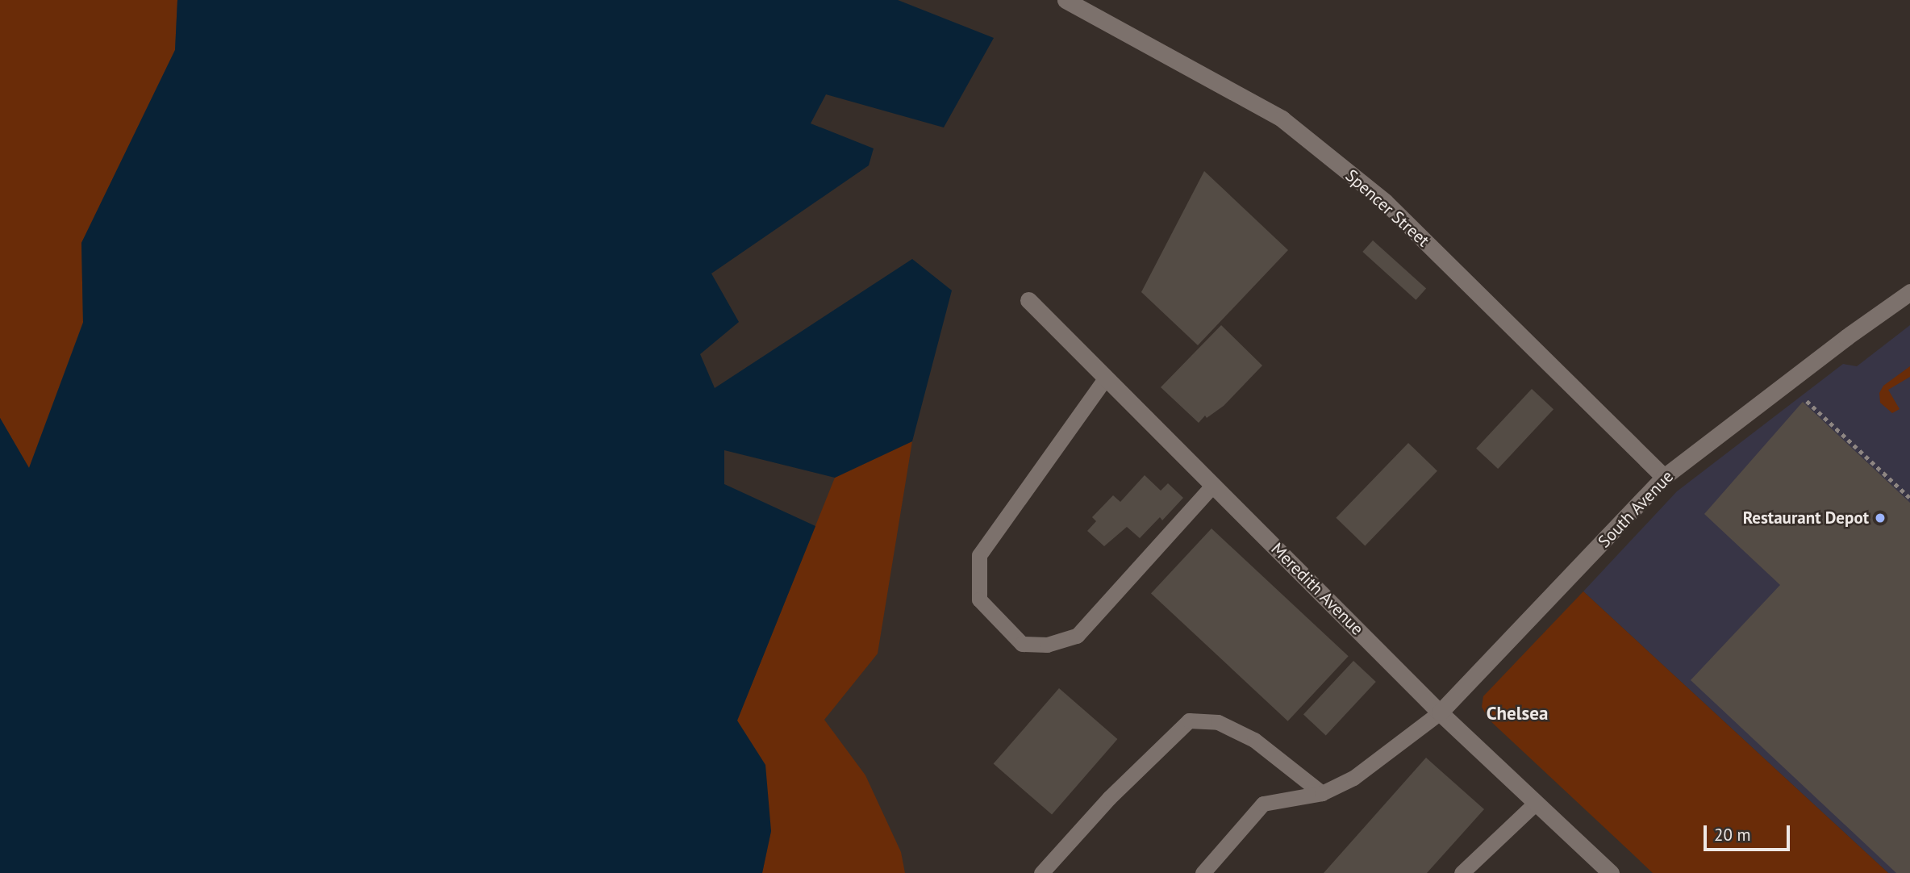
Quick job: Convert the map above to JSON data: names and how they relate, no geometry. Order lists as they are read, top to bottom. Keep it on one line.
{"streets":{"street":["Spencer Street","South Avenue","Meredith Avenue"]},"crossings":[["Spencer Street","South Avenue"],["South Avenue","Meredith Avenue"]],"districts":["Chelsea"],"places":["Restaurant Depot"],"scale_bar":"20 m"}
